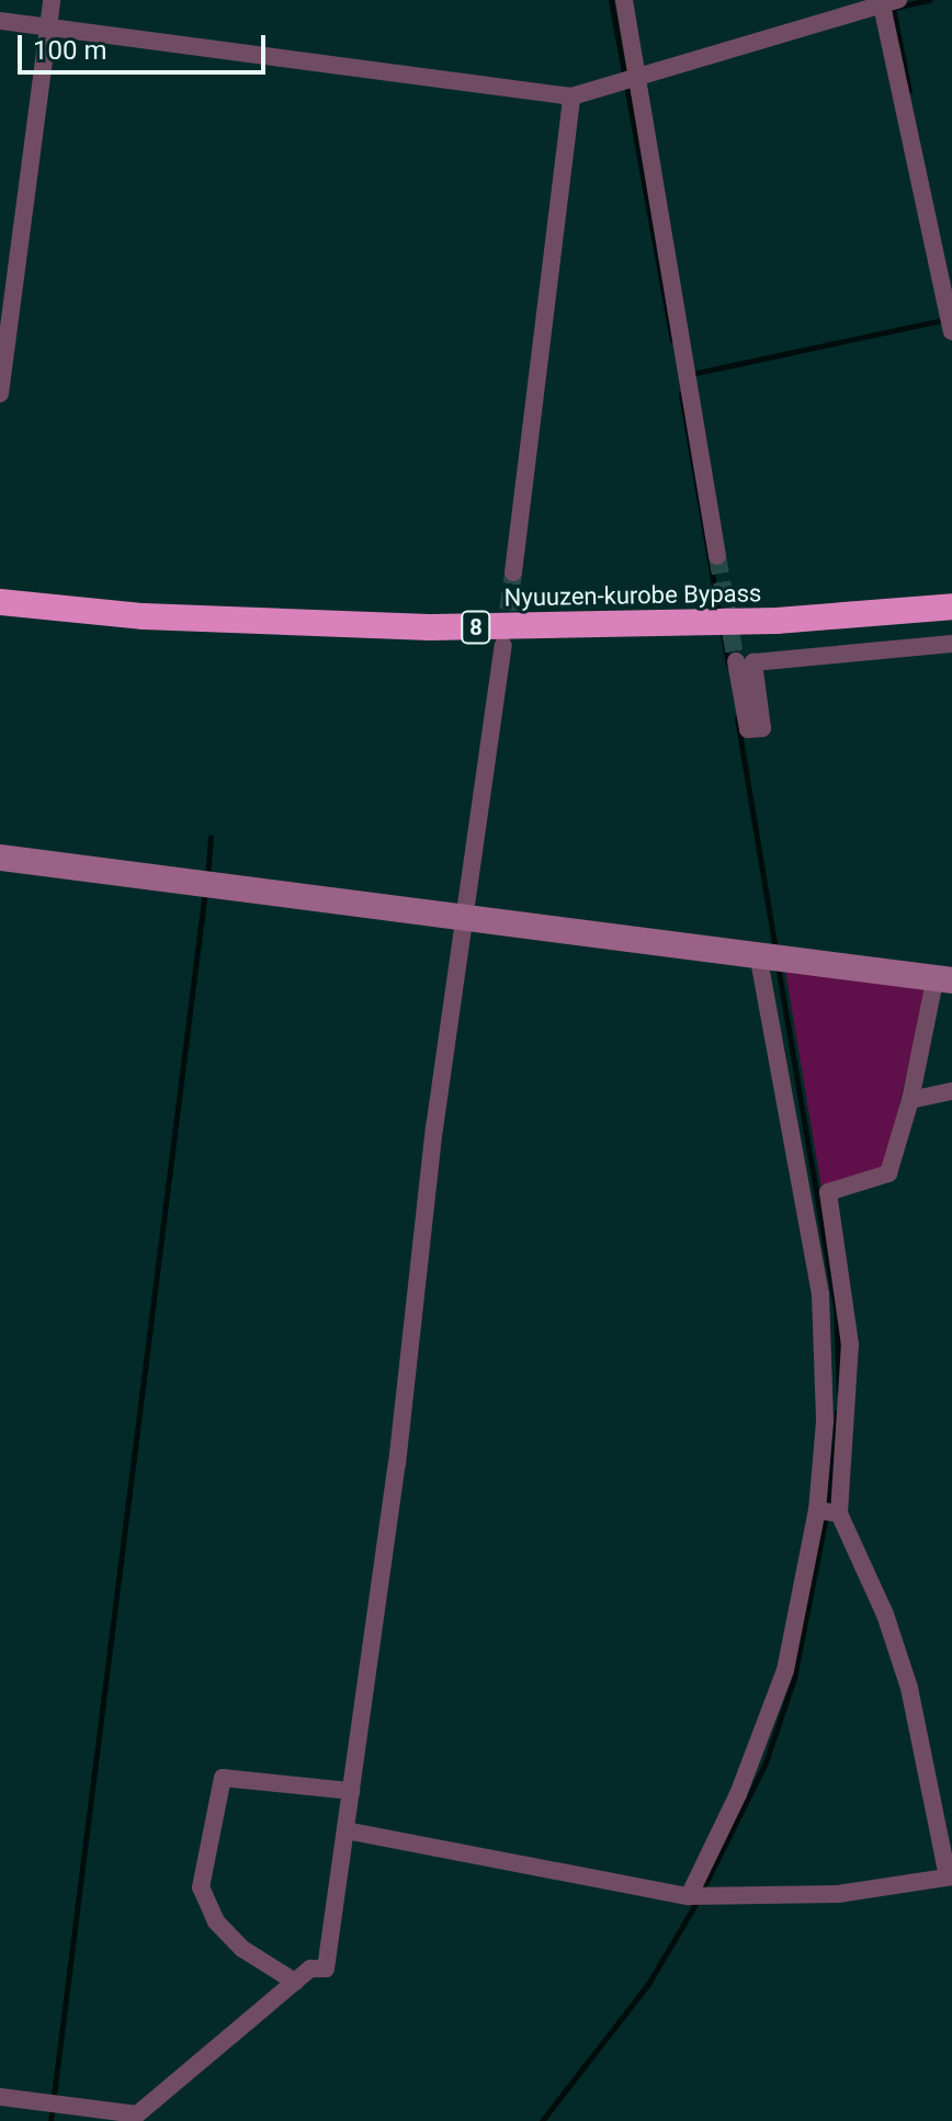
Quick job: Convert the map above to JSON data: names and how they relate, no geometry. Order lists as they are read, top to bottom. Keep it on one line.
{"streets":{"highway":["Nyuuzen-kurobe Bypass","8"]},"scale_bar":"100 m"}
